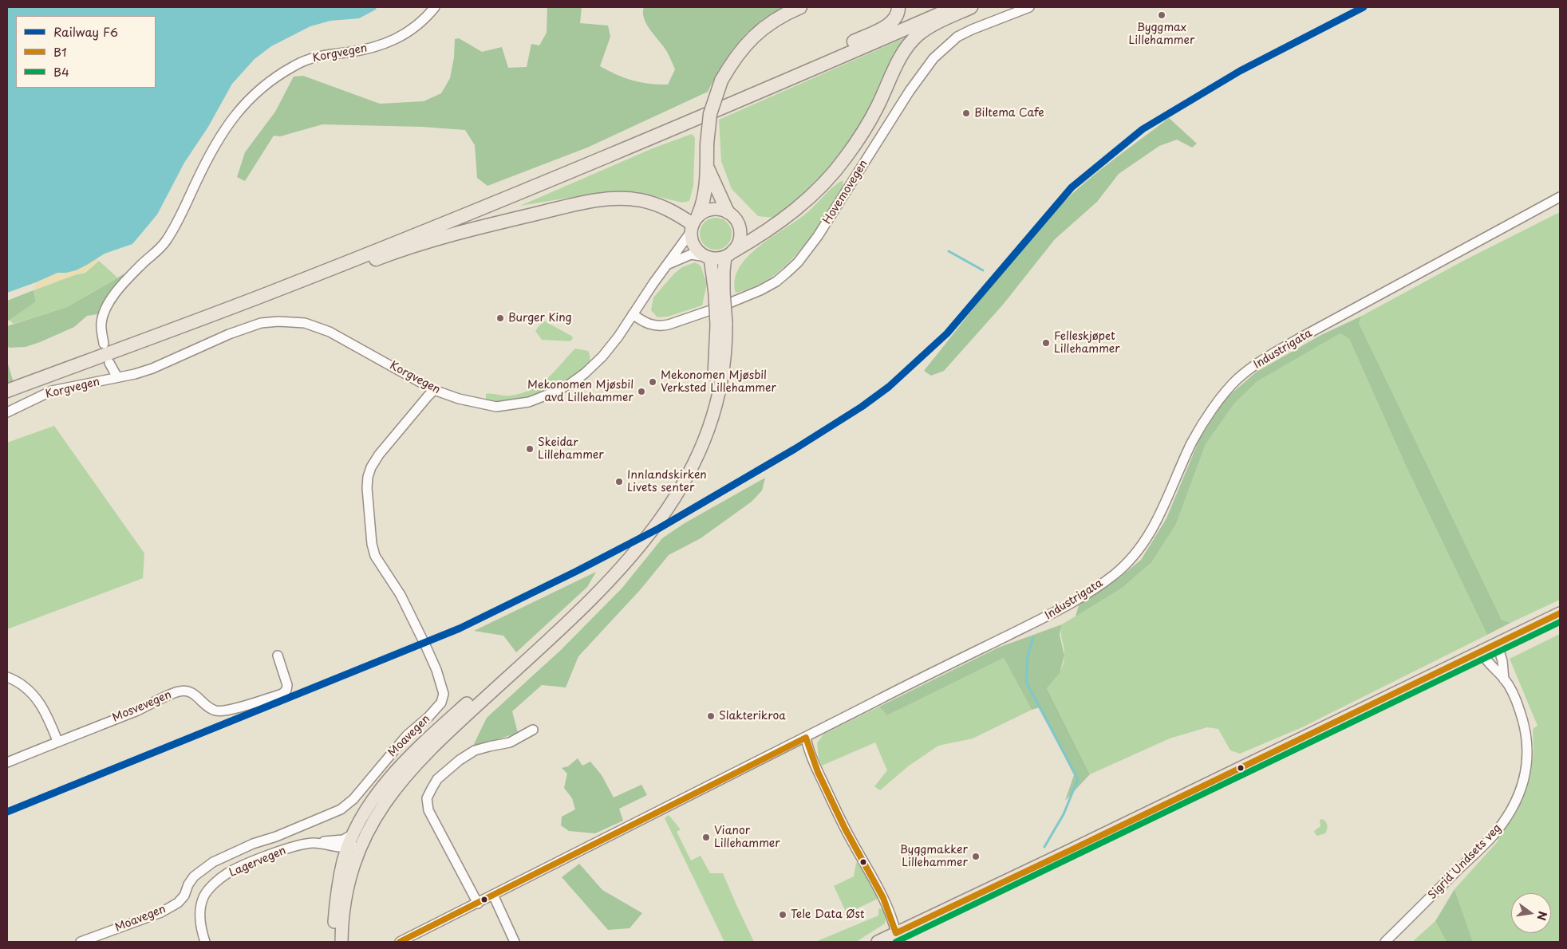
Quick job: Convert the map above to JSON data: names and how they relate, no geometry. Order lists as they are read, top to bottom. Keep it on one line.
{"streets":{"street":["Korgvegen","Hovemovegen","Industrigata","Mosvevegen","Moavegen","Lagervegen","Sigrid Undsets veg"]},"crossings":[["Korgvegen","Hovemovegen"],["Korgvegen","Moavegen"]],"places":["Byggmax Lillehammer","Biltema Cafe","Burger King","Felleskjøpet Lillehammer","Mekonomen Mjøsbil Verksted Lillehammer","Mekonomen Mjøsbil avd Lillehammer","Skeidar Lillehammer","Innlandskirken Livets senter","Slakterikroa","Vianor Lillehammer","Byggmakker Lillehammer","Tele Data Øst"],"lines":["rail line F6","transit line B1","transit line B4"],"legend":["Railway F6","B1","B4"],"north":"right"}
